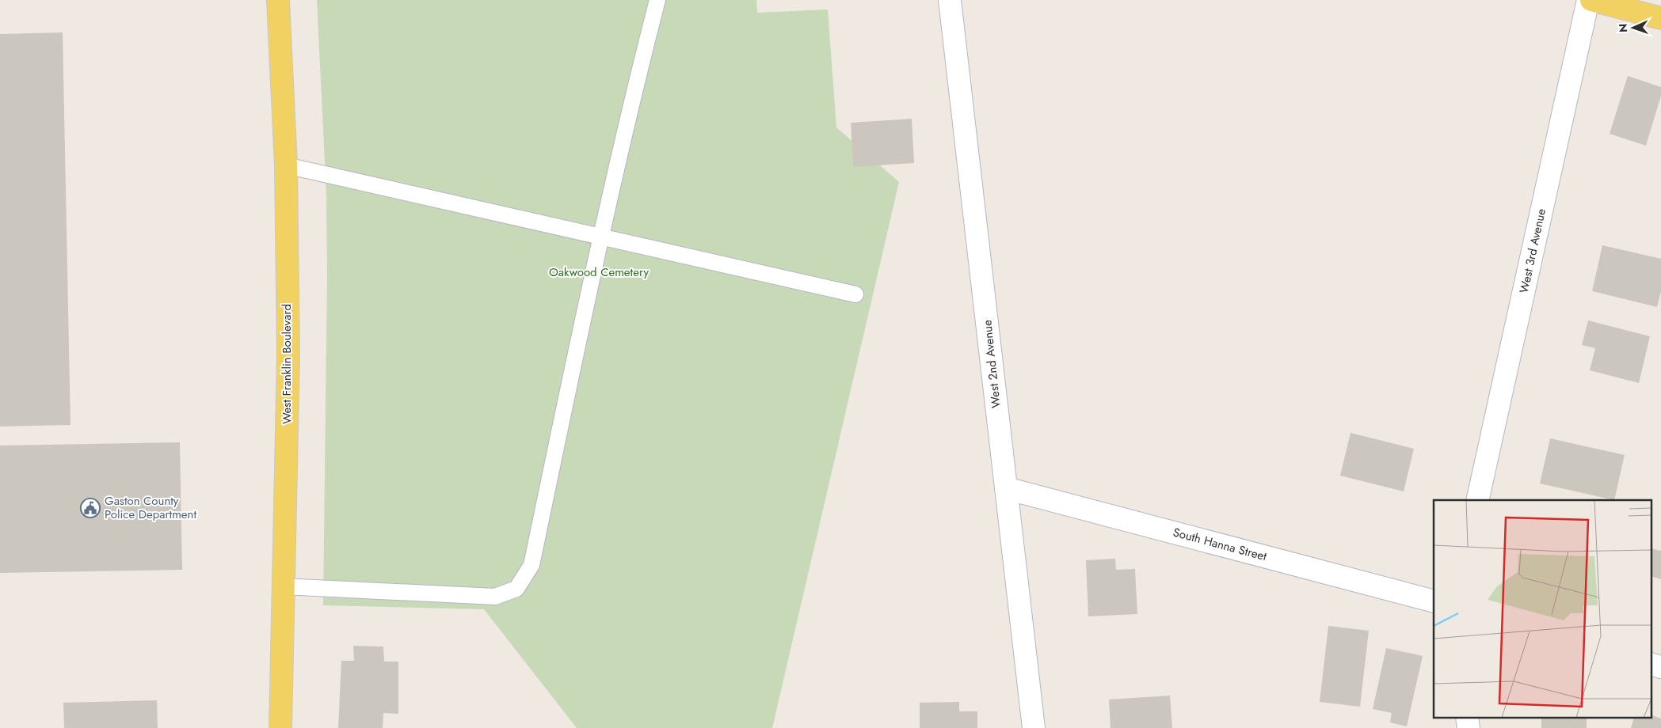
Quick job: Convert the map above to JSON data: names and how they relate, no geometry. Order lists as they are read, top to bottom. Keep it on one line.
{"streets":{"main road":["West Franklin Boulevard"],"street":["West 3rd Avenue","West 2nd Avenue","South Hanna Street"]},"crossings":[["West 2nd Avenue","South Hanna Street"]],"parks":["Oakwood Cemetery"],"places":{"public building":["Gaston County Police Department"]},"north":"left"}
